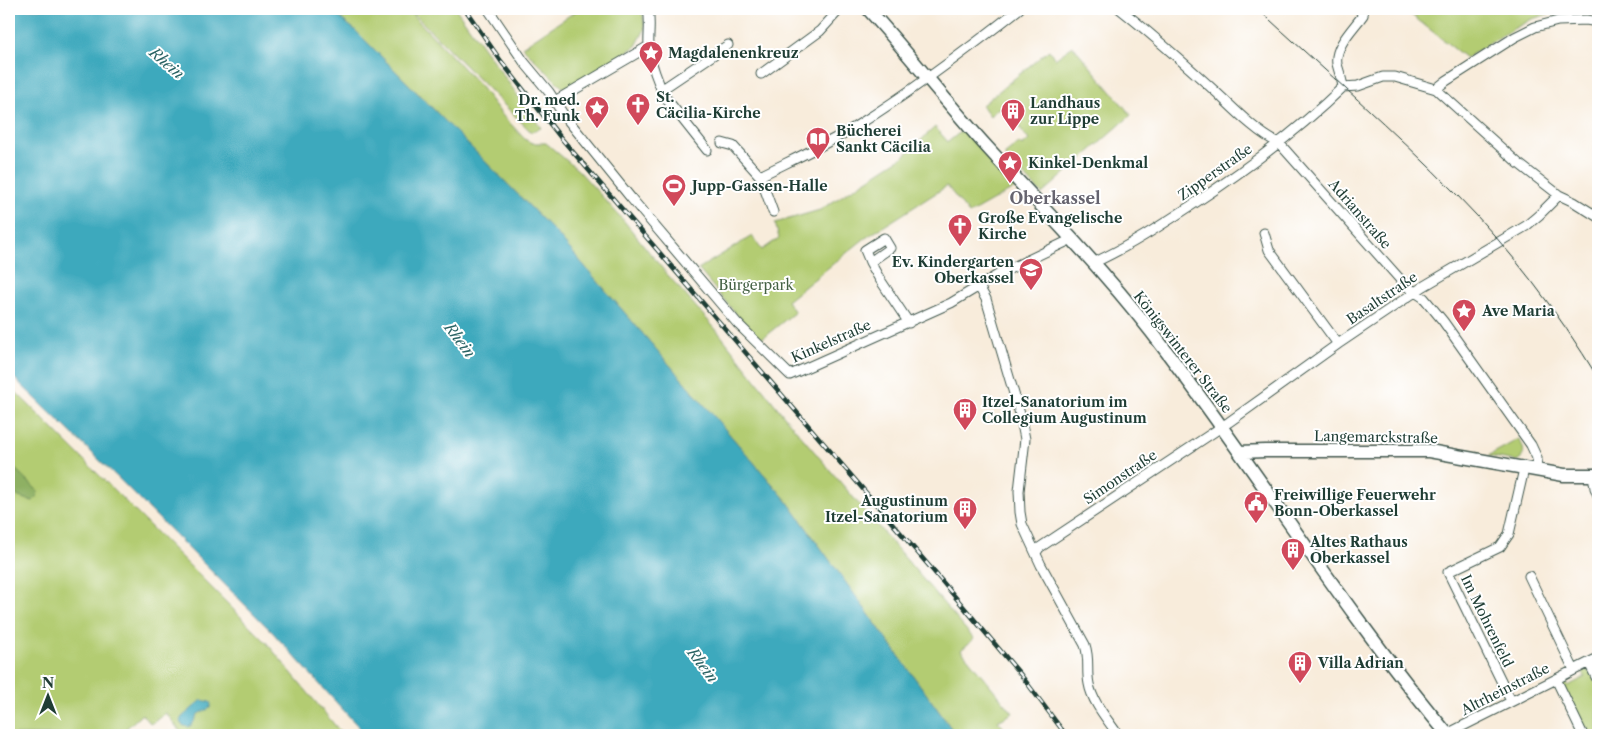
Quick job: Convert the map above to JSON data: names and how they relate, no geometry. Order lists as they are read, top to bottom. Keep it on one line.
{"streets":{"main road":["Königswinterer Straße","Langemarckstraße"],"street":["Zipperstraße","Adrianstraße","Basaltstraße","Kinkelstraße","Simonstraße","Im Mohrenfeld","Altrheinstraße"]},"crossings":[["Zipperstraße","Adrianstraße"],["Zipperstraße","Königswinterer Straße"],["Adrianstraße","Basaltstraße"],["Adrianstraße","Langemarckstraße"],["Adrianstraße","Im Mohrenfeld"],["Basaltstraße","Königswinterer Straße"],["Basaltstraße","Simonstraße"],["Kinkelstraße","Königswinterer Straße"],["Königswinterer Straße","Langemarckstraße"],["Königswinterer Straße","Simonstraße"],["Königswinterer Straße","Altrheinstraße"],["Langemarckstraße","Im Mohrenfeld"],["Im Mohrenfeld","Altrheinstraße"]],"districts":["Oberkassel"],"water":["Rhein"],"parks":["Bürgerpark"],"places":{"place":["Magdalenenkreuz","Dr. med. Th. Funk","Kinkel-Denkmal","Ave Maria"],"church":["St. Cäcilia-Kirche","Große Evangelische Kirche"],"building":["Landhaus zur Lippe","Itzel-Sanatorium im Collegium Augustinum","Augustinum Itzel-Sanatorium","Altes Rathaus Oberkassel","Villa Adrian"],"library":["Bücherei Sankt Cäcilia"],"sports":["Jupp-Gassen-Halle"],"school or university":["Ev. Kindergarten Oberkassel"],"public building":["Freiwillige Feuerwehr Bonn-Oberkassel"]},"north":"top"}
